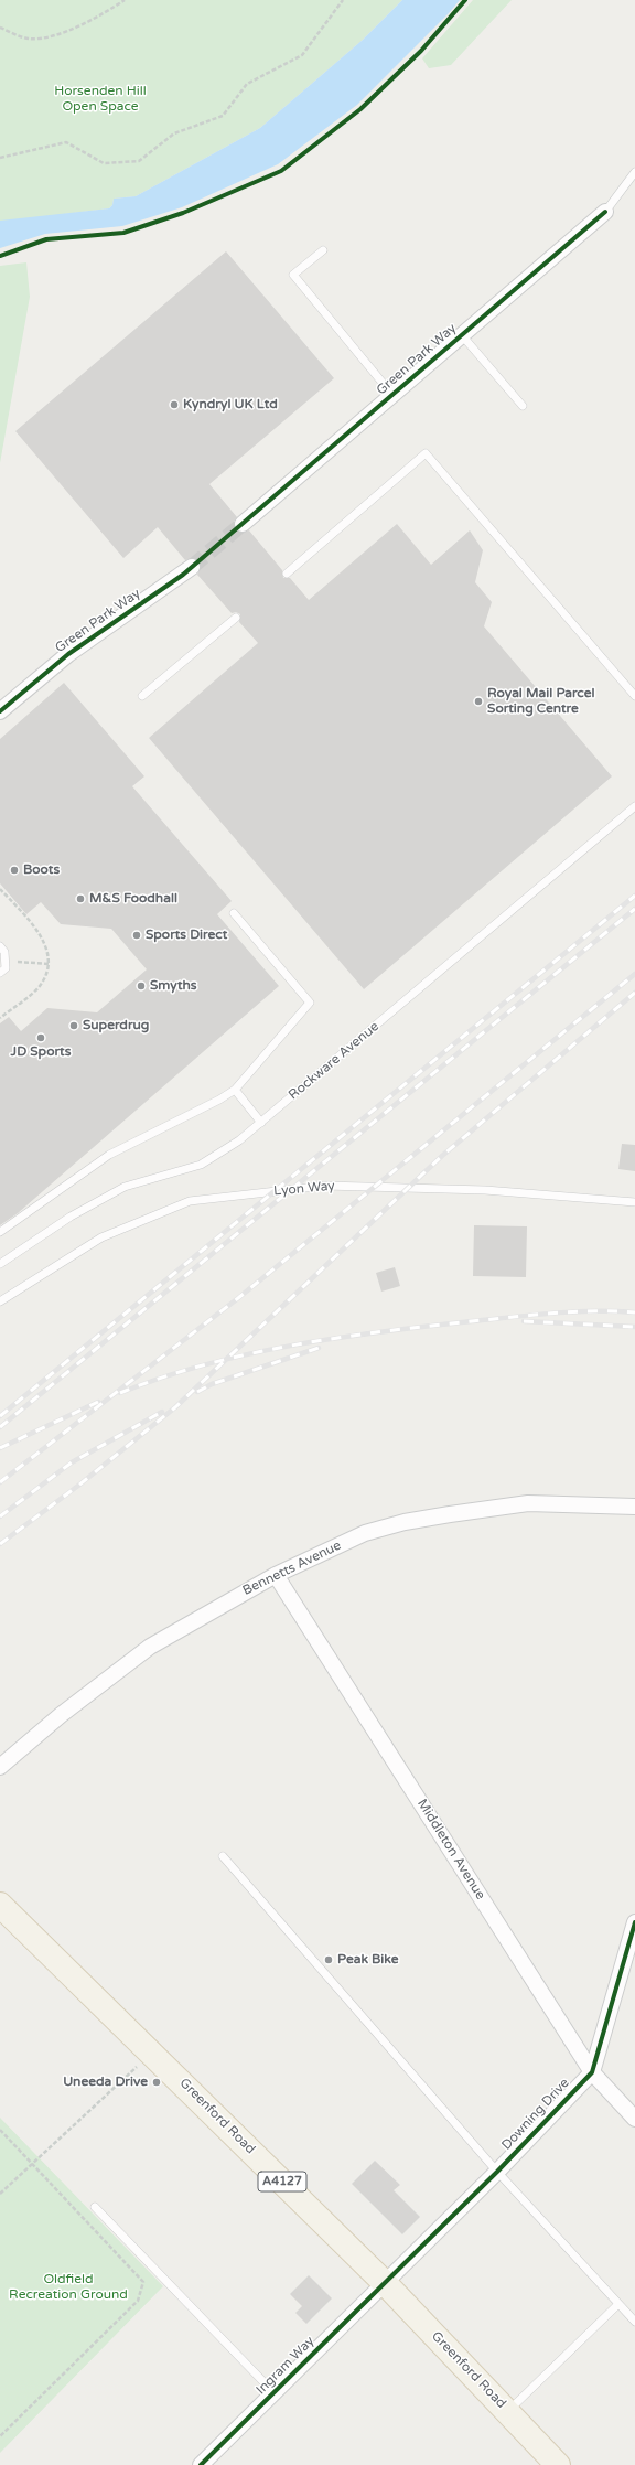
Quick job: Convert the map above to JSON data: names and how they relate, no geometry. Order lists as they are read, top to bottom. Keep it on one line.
{"streets":{"main road":["Greenford Road","A4127"],"street":["Green Park Way","Bennetts Avenue","Middleton Avenue","Downing Drive","Ingram Way"],"lane":["Rockware Avenue","Lyon Way"]},"crossings":[["Bennetts Avenue","Middleton Avenue"],["Middleton Avenue","Downing Drive"],["Downing Drive","Greenford Road"],["Downing Drive","Ingram Way"],["Greenford Road","Ingram Way"]],"parks":["Horsenden Hill Open Space","Oldfield Recreation Ground"],"places":["Kyndryl UK Ltd","Royal Mail Parcel Sorting Centre","Boots","M&S Foodhall","Sports Direct","Smyths","Superdrug","JD Sports","Peak Bike","Uneeda Drive"]}
